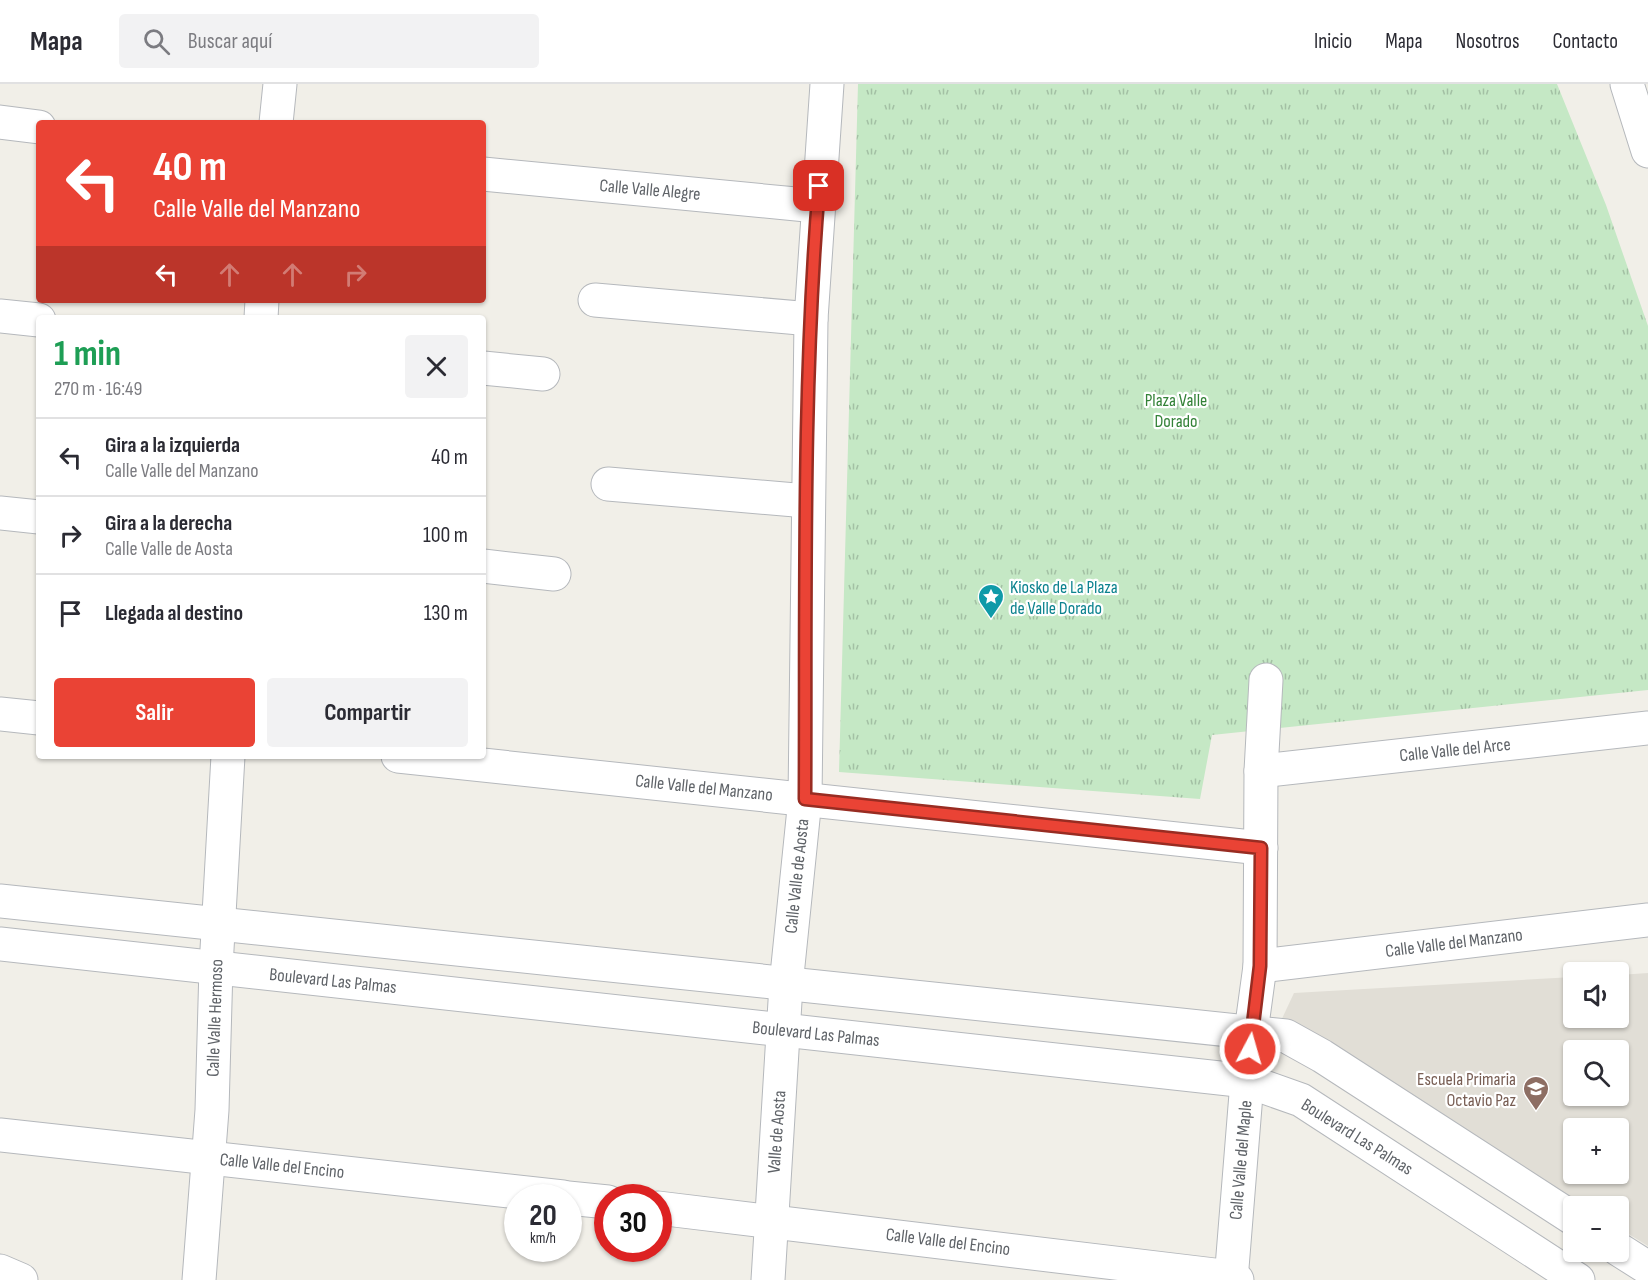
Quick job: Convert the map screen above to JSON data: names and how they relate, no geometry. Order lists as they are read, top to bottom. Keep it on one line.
{"streets":{"street":["Calle Valle Alegre","Calle Valle del Arce","Calle Valle del Manzano","Calle Valle de Aosta","Boulevard Las Palmas","Calle Valle Hermoso","Valle de Aosta","Calle Valle del Maple","Calle Valle del Encino"]},"crossings":[["Calle Valle Alegre","Calle Valle de Aosta"],["Calle Valle del Arce","Calle Valle del Maple"],["Calle Valle del Manzano","Calle Valle de Aosta"],["Calle Valle del Manzano","Calle Valle del Maple"],["Calle Valle de Aosta","Valle de Aosta"],["Boulevard Las Palmas","Calle Valle Hermoso"],["Boulevard Las Palmas","Valle de Aosta"],["Boulevard Las Palmas","Calle Valle del Maple"],["Calle Valle Hermoso","Calle Valle del Encino"],["Valle de Aosta","Calle Valle del Encino"],["Calle Valle del Maple","Calle Valle del Encino"]],"parks":["Plaza Valle Dorado"],"places":{"place":["Kiosko de La Plaza de Valle Dorado"],"school or university":["Escuela Primaria Octavio Paz"]},"page":{"header":"Mapa","search":"Buscar aquí","nav":["Inicio","Mapa","Nosotros","Contacto"],"turn":["40 m","Calle Valle del Manzano"],"heading":["1 min","270 m · 16:49"],"list":[{"name":"Gira a la izquierda","note":"Calle Valle del Manzano","value":"40 m"},{"name":"Gira a la derecha","note":"Calle Valle de Aosta","value":"100 m"},{"name":"Llegada al destino","value":"130 m"}],"buttons":["Salir","Compartir"],"map_buttons":["+","−"],"speed":"20 km/h","limit":"30"}}
